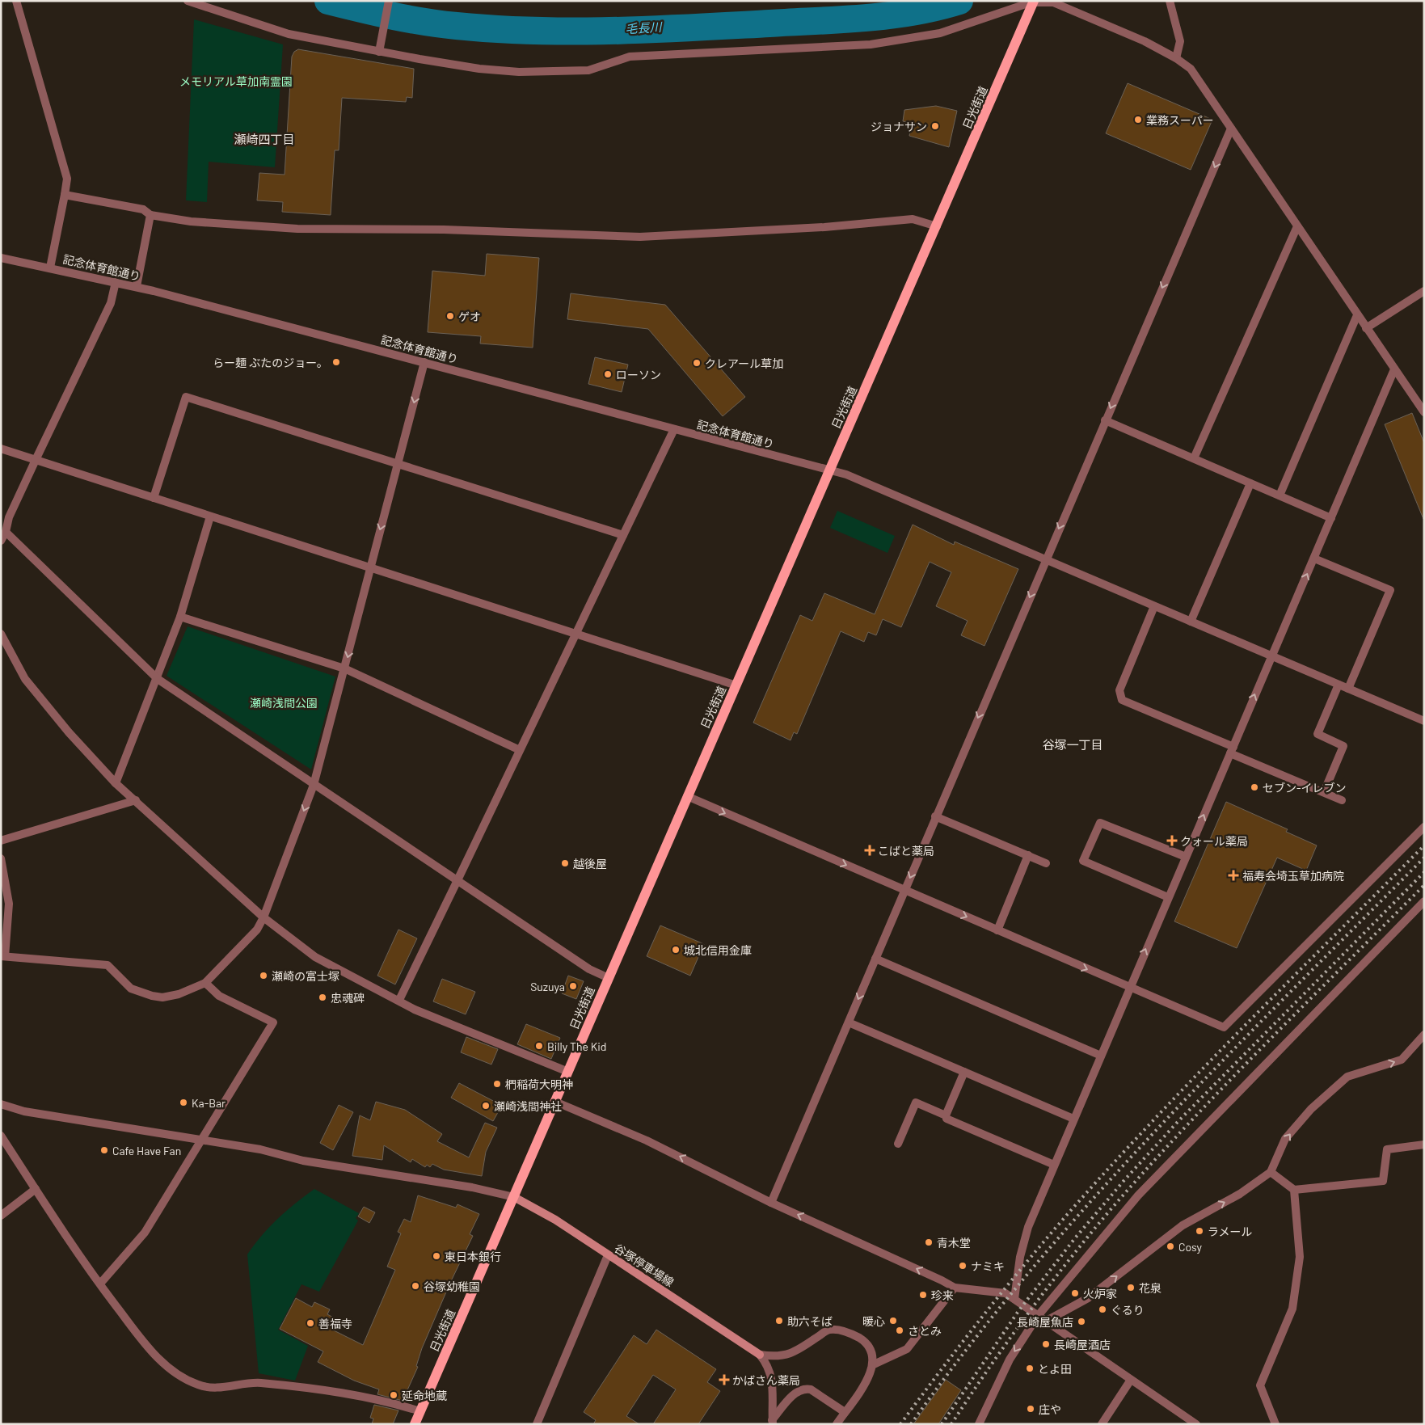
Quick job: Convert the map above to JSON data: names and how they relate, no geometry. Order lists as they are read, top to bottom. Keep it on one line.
{"streets":{"main road":["日光街道","谷塚停車場線"],"street":["記念体育館通り"]},"crossings":[["日光街道","記念体育館通り"],["日光街道","谷塚停車場線"]],"districts":["瀬崎四丁目","谷塚一丁目"],"water":["毛長川"],"parks":["メモリアル草加南霊園","瀬崎浅間公園"],"places":{"other":["業務スーパー","ジョナサン","ゲオ","らー麺 ぶたのジョー。","クレアール草加","ローソン","セブン-イレブン","越後屋","城北信用金庫","瀬崎の富士塚","Suzuya","忠魂碑","Billy The Kid","椚稲荷大明神","Ka-Bar","瀬崎浅間神社","Cafe Have Fan","ラメール","青木堂","Cosy","東日本銀行","ナミキ","谷塚幼稚園","花泉","火炉家","珍来","ぐるり","助六そば","暖心","長崎屋魚店","善福寺","さとみ","長崎屋酒店","とよ田","延命地蔵","庄や"],"health":["クォール薬局","こばと薬局","福寿会埼玉草加病院","かばさん薬局"]}}
